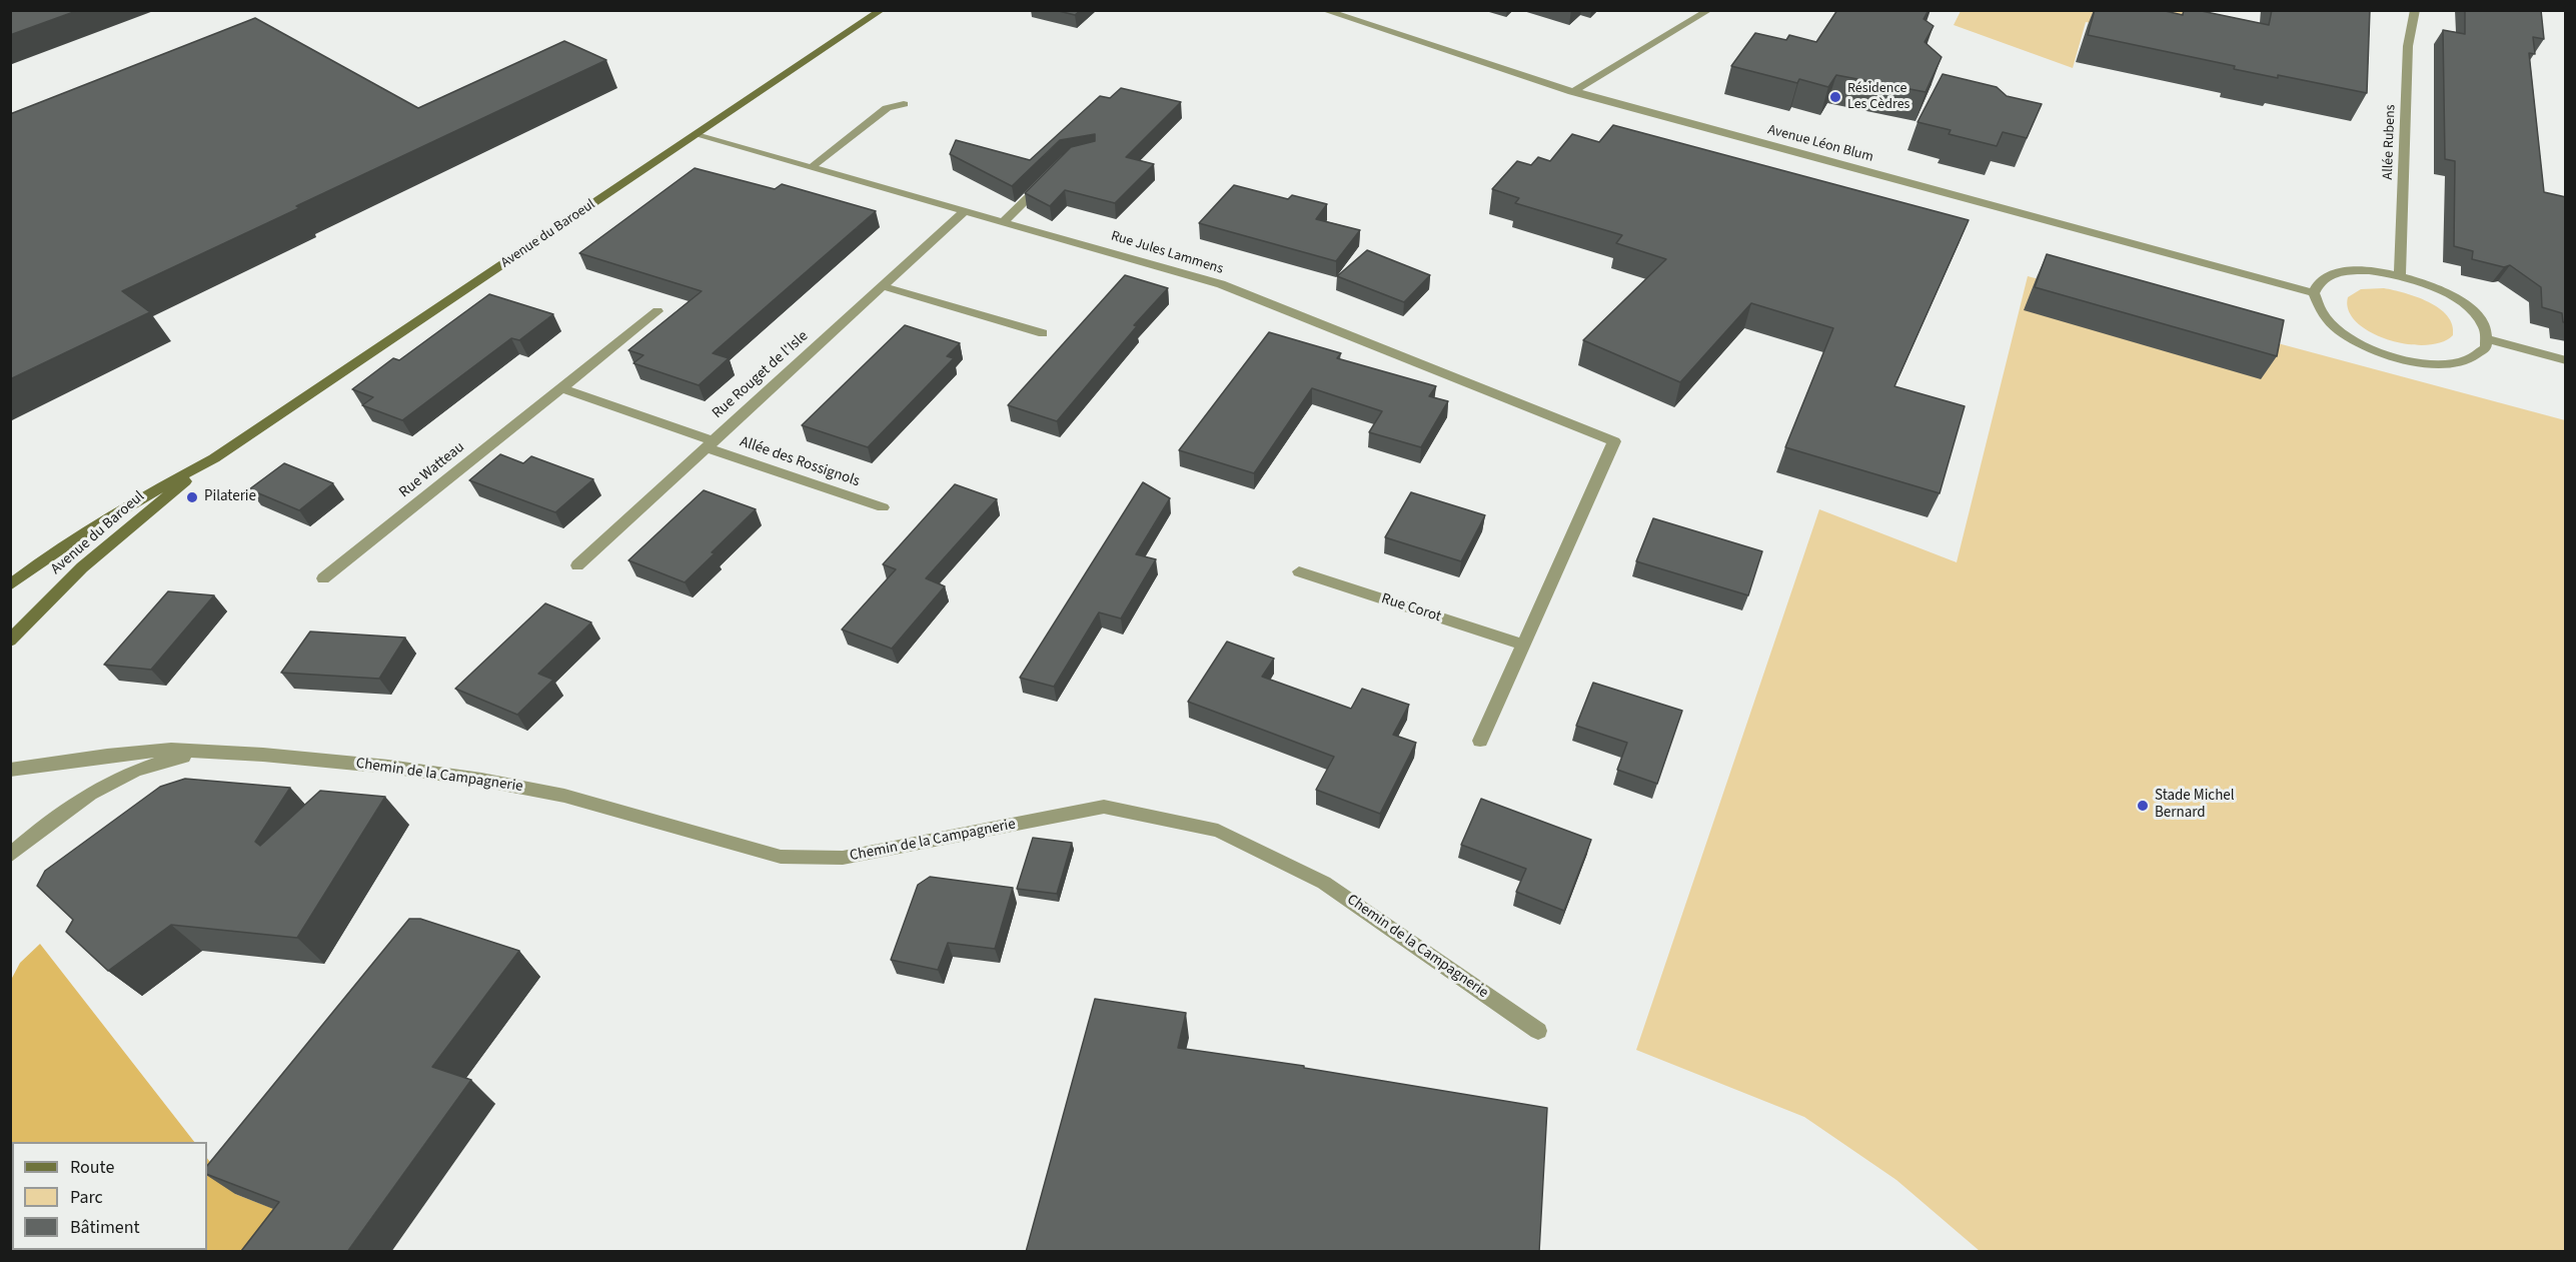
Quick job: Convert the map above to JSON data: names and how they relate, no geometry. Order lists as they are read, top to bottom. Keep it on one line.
{"streets":{"main road":["Avenue du Baroeul"],"street":["Allée Rubens","Avenue Léon Blum","Rue Jules Lammens","Rue Rouget de l'Isle","Allée des Rossignols","Rue Watteau","Rue Corot","Chemin de la Campagnerie"]},"crossings":[["Avenue du Baroeul","Rue Jules Lammens"],["Rue Jules Lammens","Rue Rouget de l'Isle"],["Rue Jules Lammens","Rue Corot"],["Rue Rouget de l'Isle","Allée des Rossignols"]],"places":["Résidence Les Cèdres","Pilaterie","Stade Michel Bernard"],"legend":["Route","Parc","Bâtiment"]}
